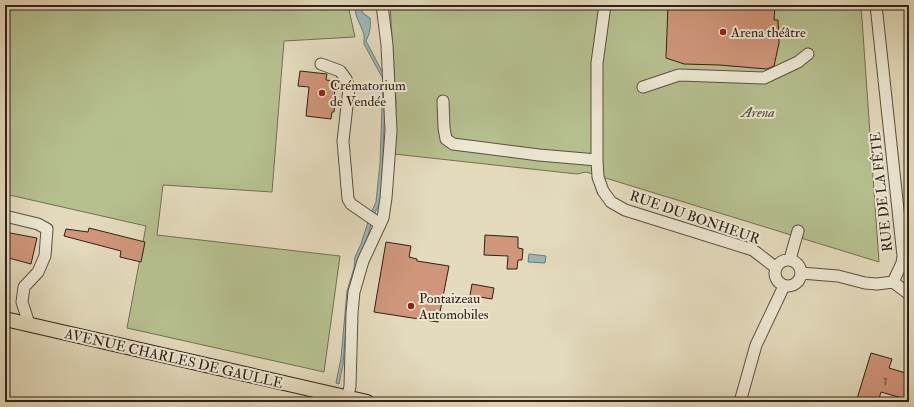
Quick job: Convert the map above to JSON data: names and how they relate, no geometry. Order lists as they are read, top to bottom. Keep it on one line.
{"streets":{"main road":["AVENUE CHARLES DE GAULLE"],"street":["RUE DE LA FÊTE","RUE DU BONHEUR"]},"parks":["Arena"],"places":["Arena théâtre","Crématorium de Vendée","Pontaizeau Automobiles"],"house_numbers":["3"]}
